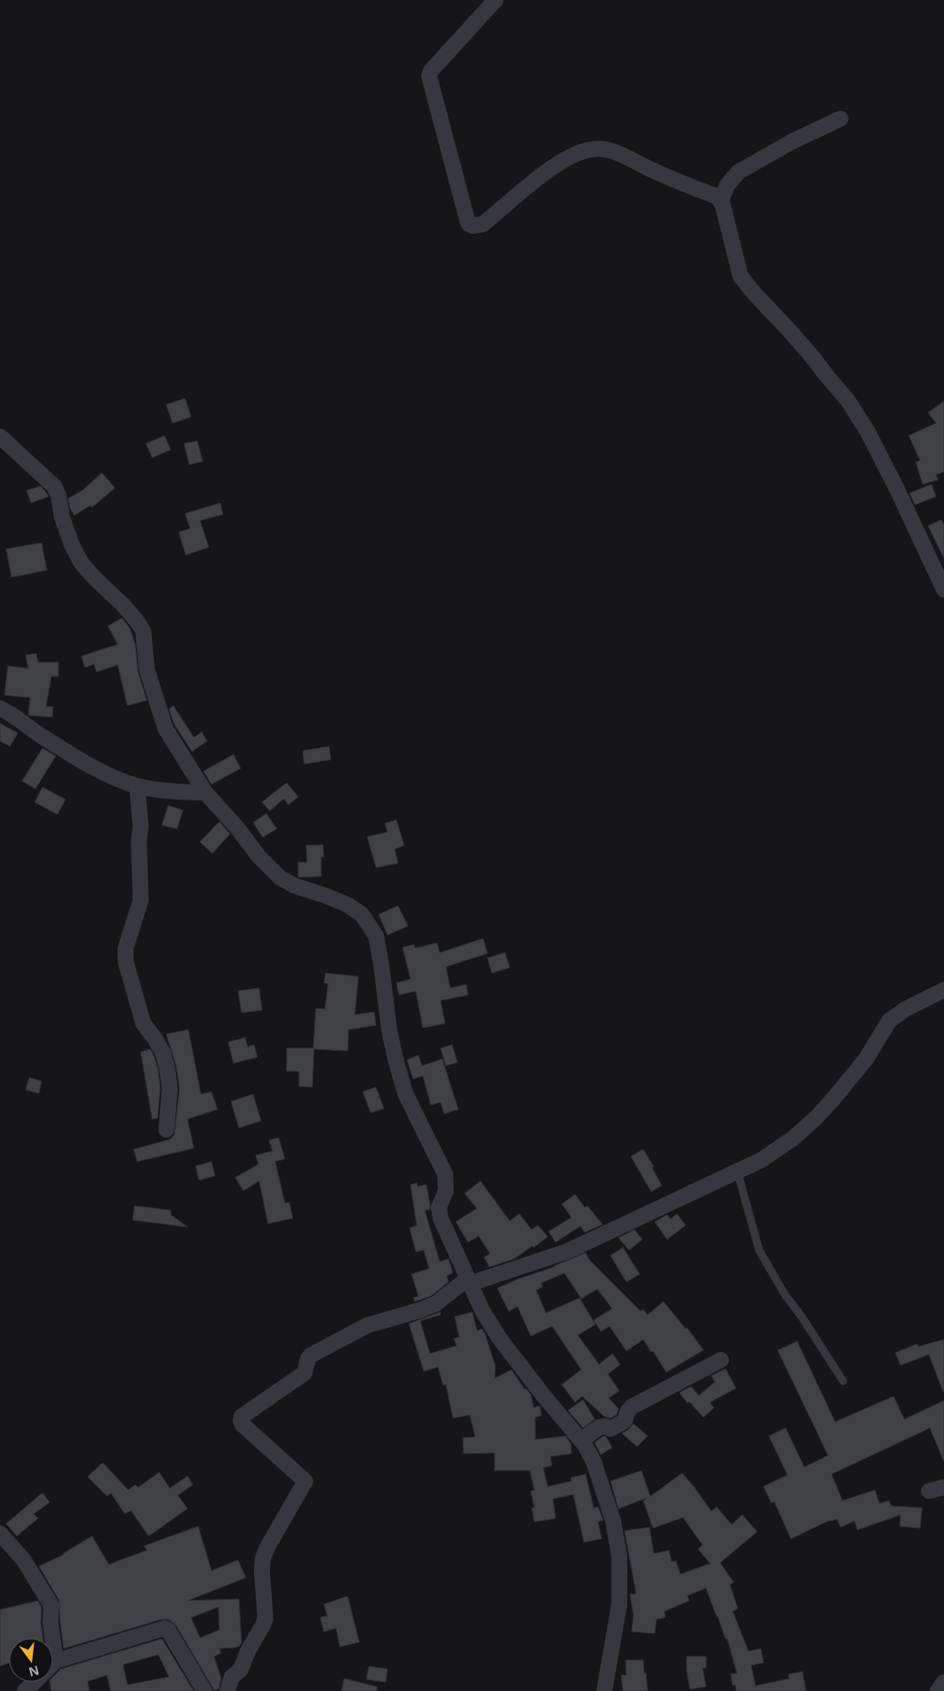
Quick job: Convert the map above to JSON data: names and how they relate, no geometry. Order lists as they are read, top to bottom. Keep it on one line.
{"north":"bottom"}
